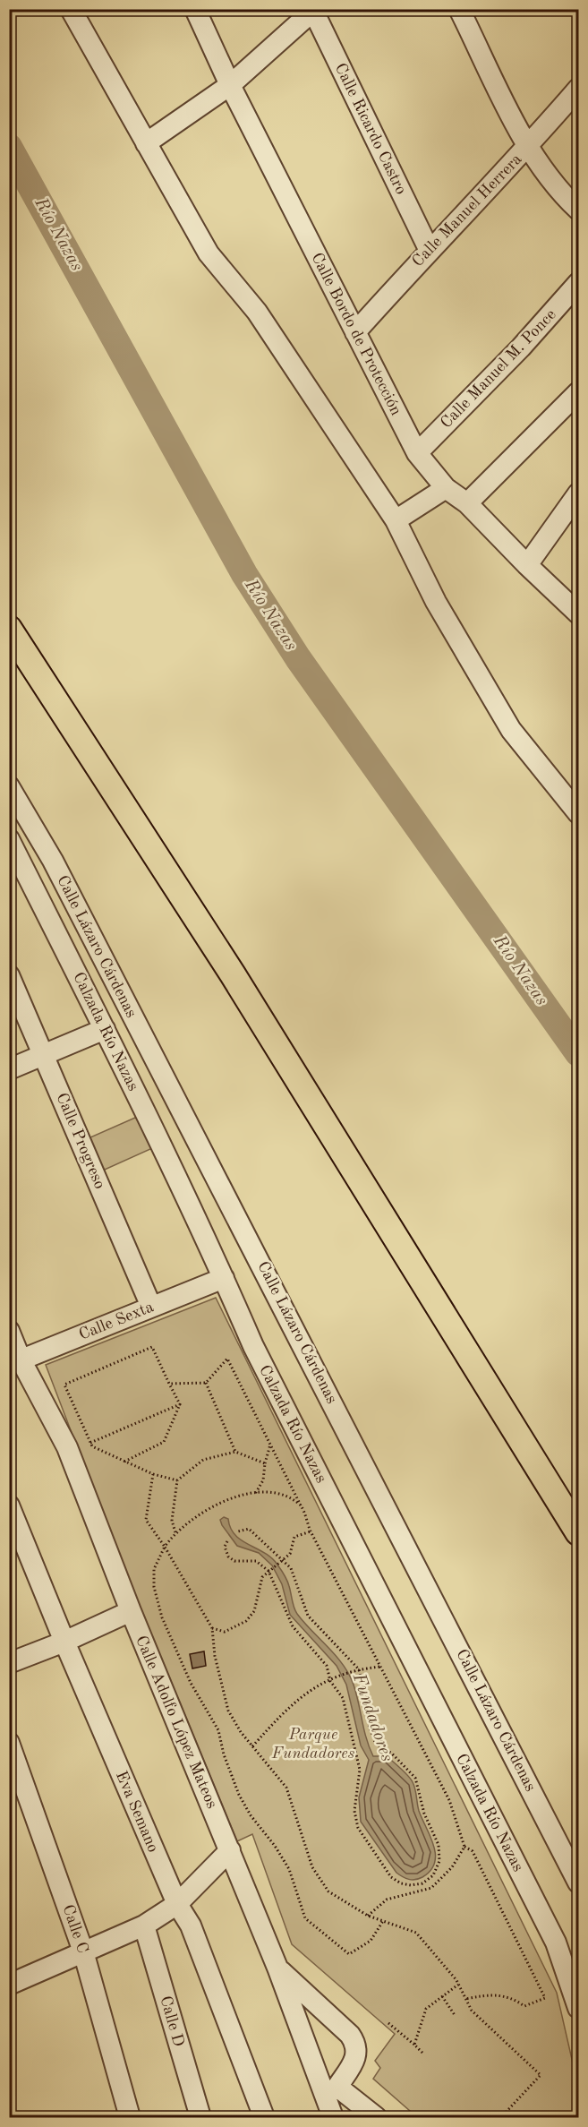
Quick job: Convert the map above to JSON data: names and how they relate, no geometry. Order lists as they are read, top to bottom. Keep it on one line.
{"streets":{"street":["Calle Ricardo Castro","Calle Manuel Herrera","Calle Bordo de Protección","Calle Manuel M. Ponce","Calle Lázaro Cárdenas","Calzada Río Nazas","Calle Progreso","Calle Sexta","Calle Adolfo López Mateos","Eva Semano","Calle C","Calle D"]},"crossings":[["Calle Ricardo Castro","Calle Manuel Herrera"],["Calle Manuel Herrera","Calle Bordo de Protección"],["Calle Bordo de Protección","Calle Manuel M. Ponce"],["Calzada Río Nazas","Calle Sexta"],["Calle Progreso","Calle Sexta"],["Calle Sexta","Calle Adolfo López Mateos"]],"water":["Río Nazas","Fundadores"],"parks":["Parque Fundadores"]}
